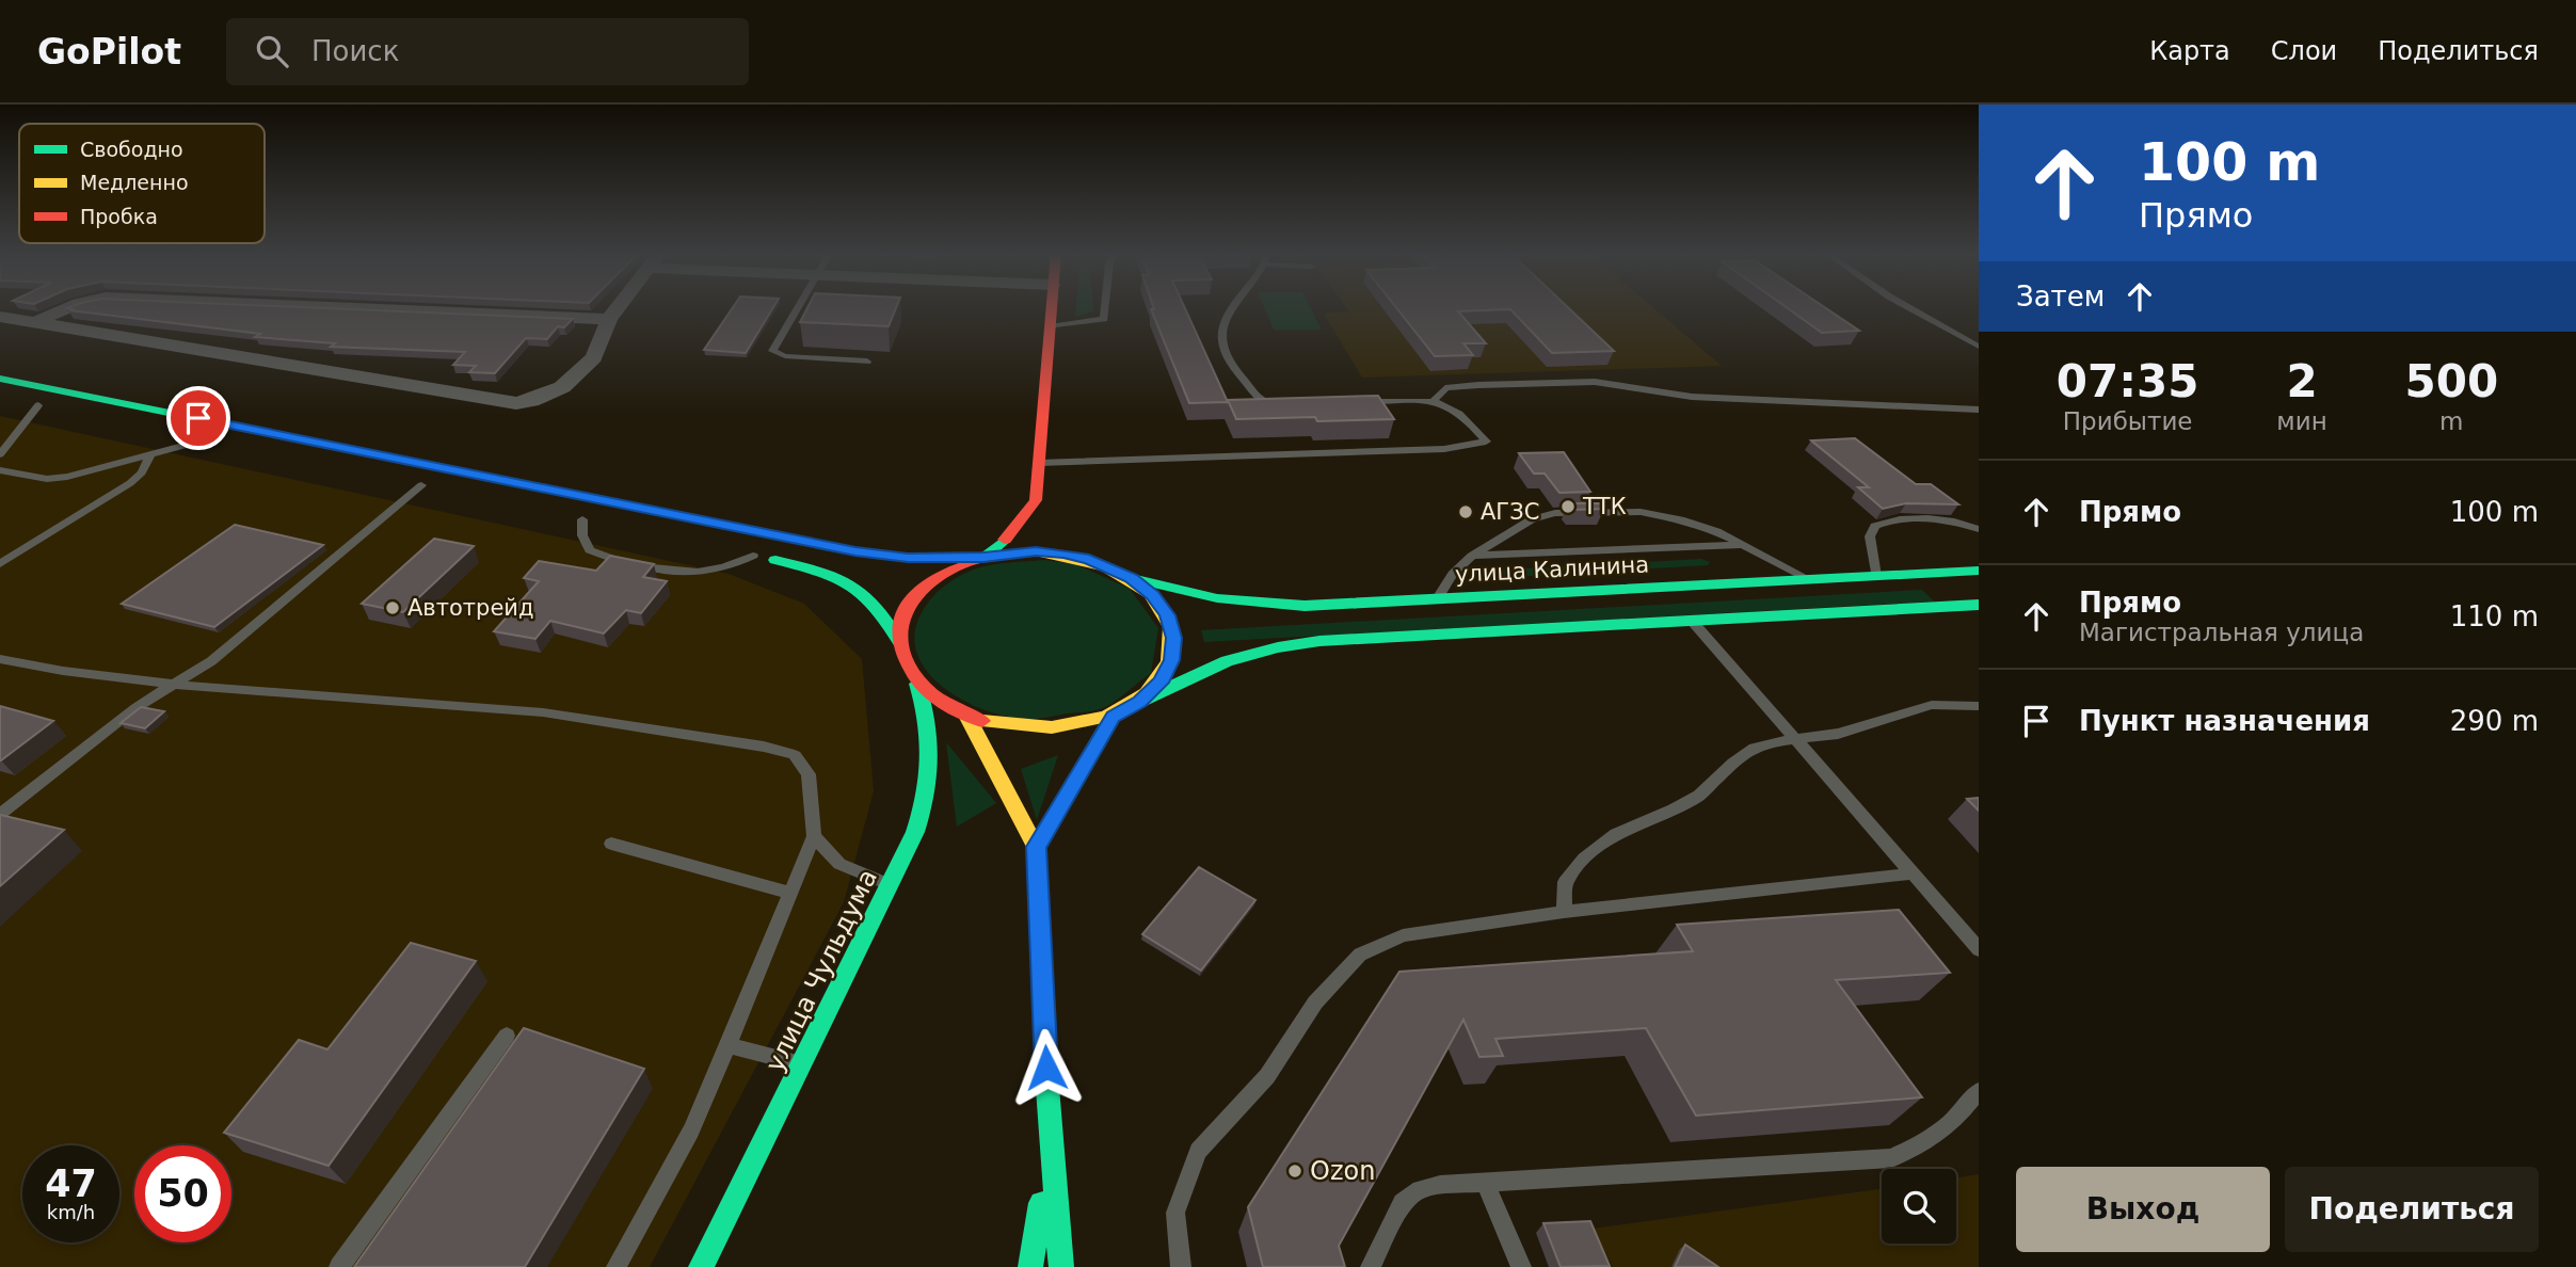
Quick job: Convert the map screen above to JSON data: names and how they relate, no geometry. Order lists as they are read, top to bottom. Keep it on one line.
{"streets":{"main road":["улица Калинина","улица Чульдума"]},"crossings":[["улица Калинина","улица Чульдума"]],"places":["ТТК","АГЗС","Автотрейд","Ozon"],"legend":["Свободно","Медленно","Пробка"],"page":{"header":"GoPilot","search":"Поиск","nav":["Карта","Слои","Поделиться"],"turn":["100 m","Прямо"],"then":"Затем","eta":["07:35","Прибытие","2","мин","500","m"],"list":[{"name":"Прямо","value":"100 m"},{"name":"Прямо","note":"Магистральная улица","value":"110 m"},{"name":"Пункт назначения","value":"290 m"}],"speed":"47 km/h","limit":"50","buttons":["Выход","Поделиться"]}}
